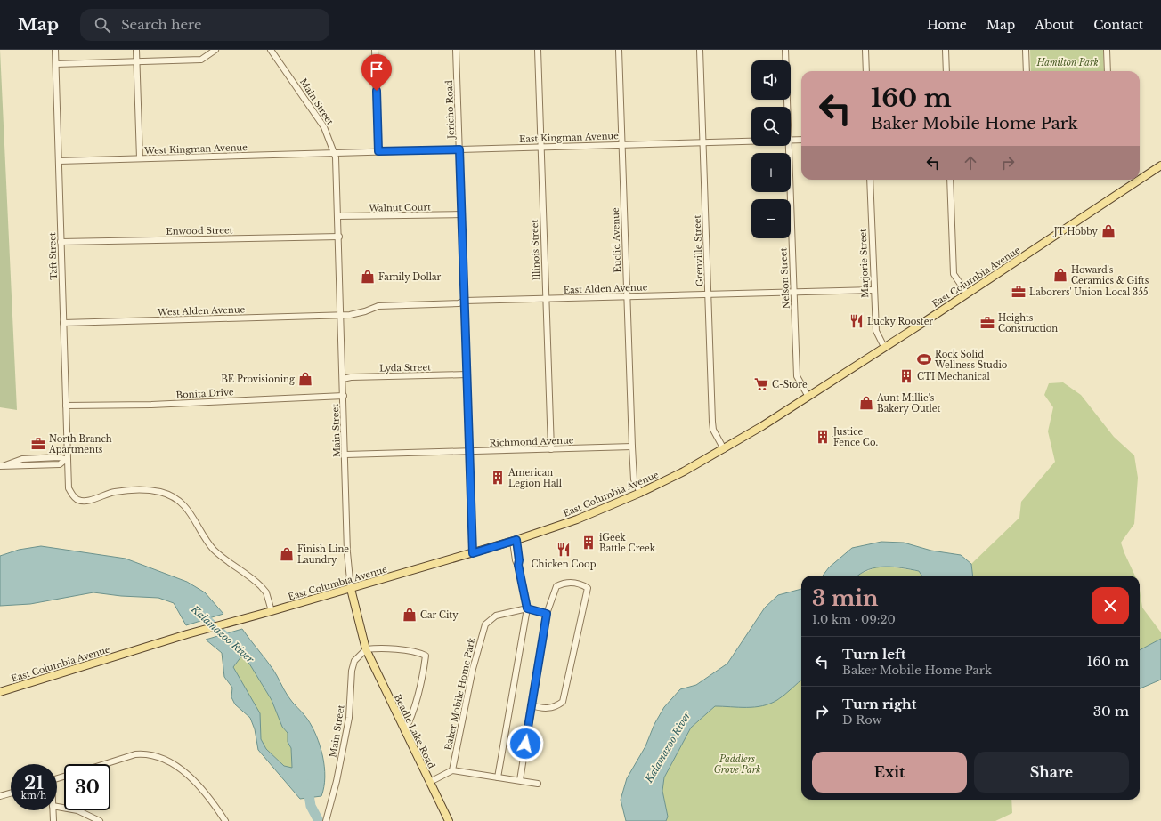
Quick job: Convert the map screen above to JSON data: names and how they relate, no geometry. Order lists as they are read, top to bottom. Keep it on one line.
{"streets":{"main road":["Main Street","East Columbia Avenue","Beadle Lake Road"],"street":["Jericho Road","East Kingman Avenue","West Kingman Avenue","Walnut Court","Enwood Street","Euclid Avenue","Illinois Street","Grenville Street","Taft Street","Marjorie Street","Nelson Street","East Alden Avenue","West Alden Avenue","Lyda Street","Bonita Drive","Richmond Avenue","Baker Mobile Home Park"]},"crossings":[["Main Street","East Kingman Avenue"],["Main Street","West Kingman Avenue"],["Main Street","Walnut Court"],["Main Street","Enwood Street"],["Main Street","East Columbia Avenue"],["Main Street","East Alden Avenue"],["Main Street","West Alden Avenue"],["Main Street","Lyda Street"],["Main Street","Bonita Drive"],["Main Street","Richmond Avenue"],["Main Street","Beadle Lake Road"],["Jericho Road","East Kingman Avenue"],["Jericho Road","Walnut Court"],["Jericho Road","East Columbia Avenue"],["Jericho Road","East Alden Avenue"],["Jericho Road","Lyda Street"],["Jericho Road","Richmond Avenue"],["East Kingman Avenue","West Kingman Avenue"],["East Kingman Avenue","Euclid Avenue"],["East Kingman Avenue","Illinois Street"],["East Kingman Avenue","Grenville Street"],["West Kingman Avenue","Taft Street"],["Enwood Street","Taft Street"],["Euclid Avenue","East Columbia Avenue"],["Euclid Avenue","East Alden Avenue"],["Euclid Avenue","Richmond Avenue"],["Illinois Street","East Alden Avenue"],["Illinois Street","Richmond Avenue"],["Grenville Street","East Columbia Avenue"],["Grenville Street","East Alden Avenue"],["Taft Street","East Columbia Avenue"],["Taft Street","West Alden Avenue"],["Taft Street","Bonita Drive"],["Marjorie Street","East Columbia Avenue"],["Marjorie Street","East Alden Avenue"],["East Columbia Avenue","Nelson Street"],["Nelson Street","East Alden Avenue"],["East Alden Avenue","West Alden Avenue"]],"water":["Kalamazoo River"],"parks":["Hamilton Park","Paddlers Grove Park"],"places":{"shop":["JT Hobby","Howard's Ceramics & Gifts","Family Dollar","BE Provisioning","Aunt Millie's Bakery Outlet","Finish Line Laundry","Car City"],"office":["Laborers' Union Local 355","Heights Construction","North Branch Apartments"],"restaurant":["Lucky Rooster","Chicken Coop"],"sports":["Rock Solid Wellness Studio"],"building":["CTI Mechanical","Justice Fence Co.","American Legion Hall","iGeek Battle Creek"],"supermarket":["C-Store"]},"page":{"header":"Map","search":"Search here","nav":["Home","Map","About","Contact"],"map_buttons":["+","−"],"turn":["160 m","Baker Mobile Home Park"],"heading":["3 min","1.0 km · 09:20"],"list":[{"name":"Turn left","note":"Baker Mobile Home Park","value":"160 m"},{"name":"Turn right","note":"D Row","value":"30 m"}],"buttons":["Exit","Share"],"speed":"21 km/h","limit":"30"}}
